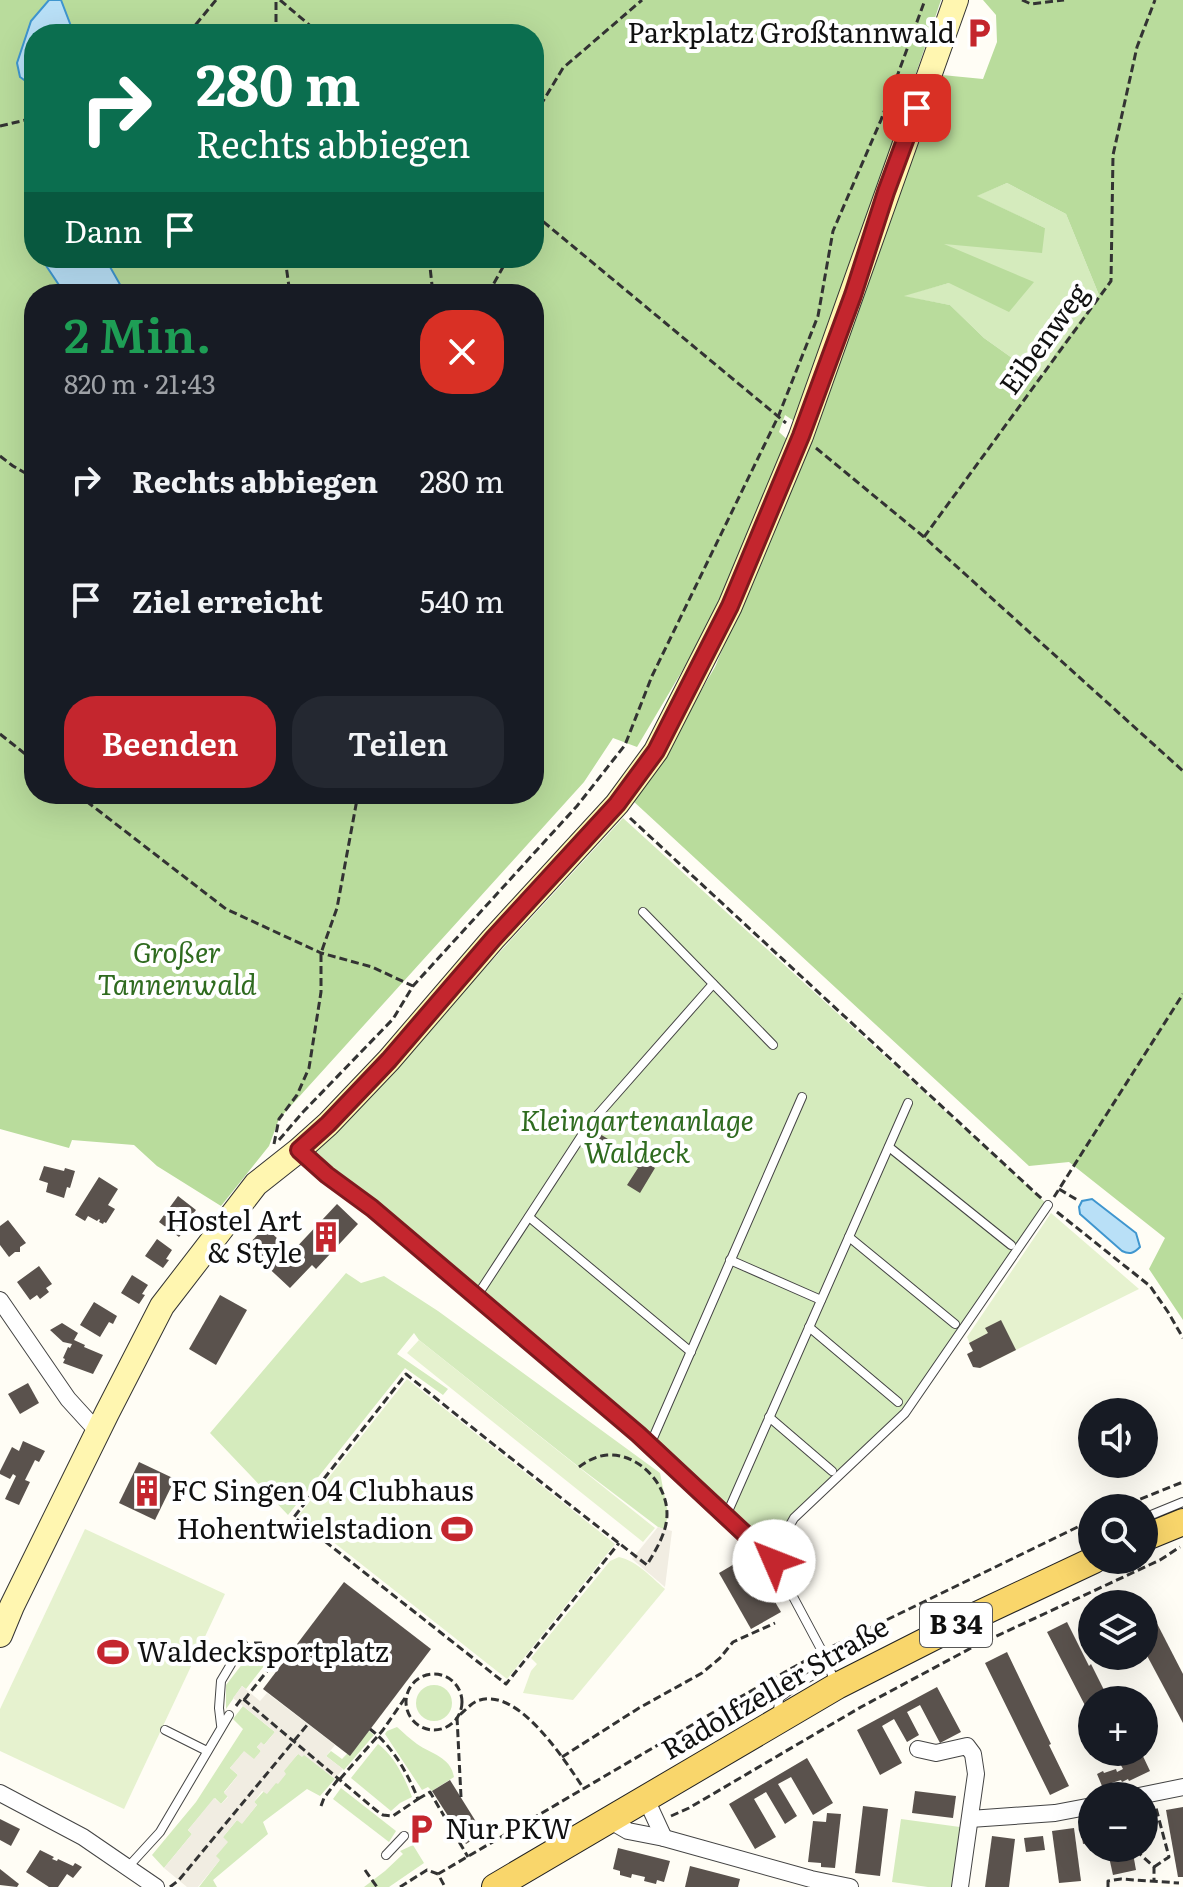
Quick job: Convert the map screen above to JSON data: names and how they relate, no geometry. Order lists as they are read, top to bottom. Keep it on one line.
{"streets":{"main road":["B 34","Radolfzeller Straße"],"path":["Eibenweg"]},"parks":["Großer Tannenwald","Kleingartenanlage Waldeck"],"places":{"parking":["Parkplatz Großtannwald","Nur PKW"],"building":["Hostel Art & Style","FC Singen 04 Clubhaus"],"sports":["Hohentwielstadion","Waldecksportplatz"]},"page":{"turn":["280 m","Rechts abbiegen"],"then":"Dann","heading":["2 Min.","820 m · 21:43"],"list":[{"name":"Rechts abbiegen","value":"280 m"},{"name":"Ziel erreicht","value":"540 m"}],"buttons":["Beenden","Teilen"],"map_buttons":["+","−"]}}
